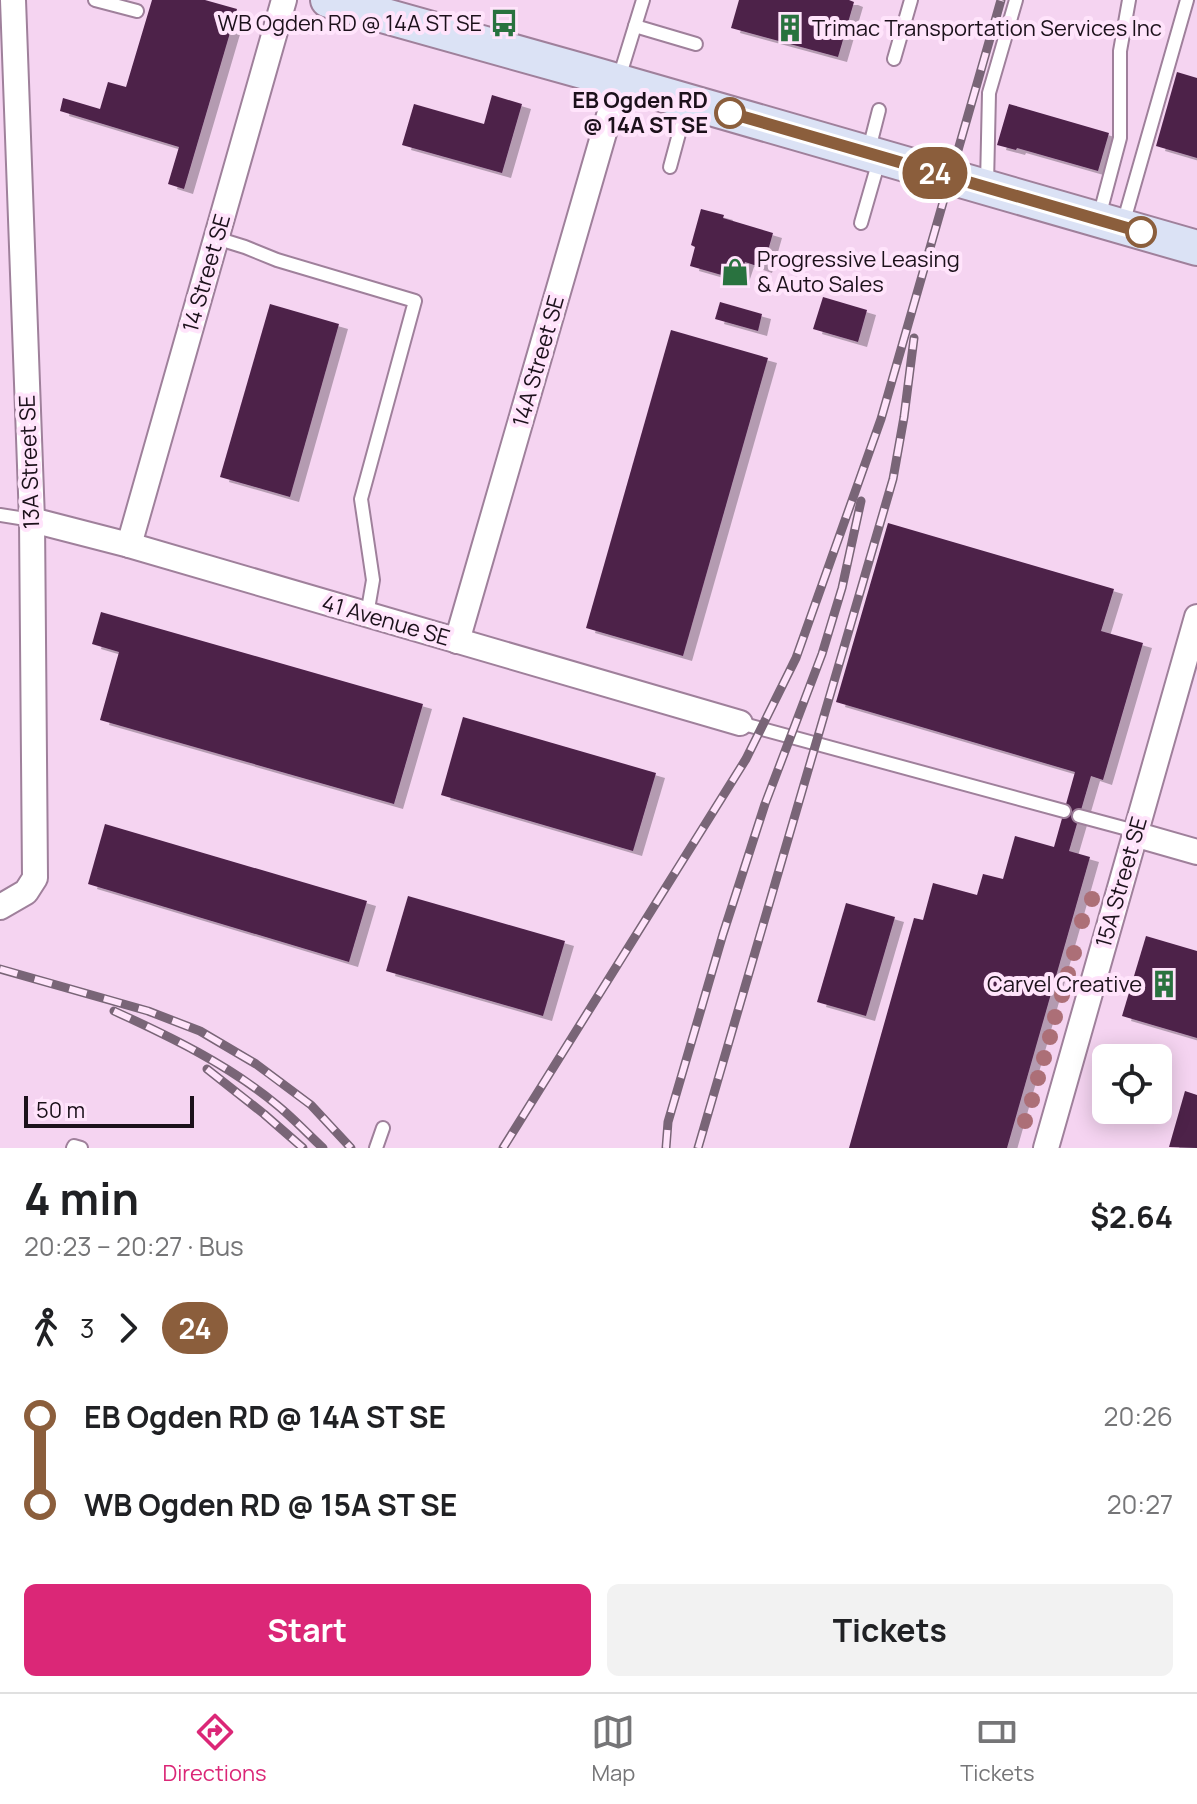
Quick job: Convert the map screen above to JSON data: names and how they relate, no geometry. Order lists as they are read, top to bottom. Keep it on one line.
{"streets":{"street":["14 Street SE","14A Street SE","13A Street SE","41 Avenue SE","15A Street SE"]},"crossings":[["14 Street SE","41 Avenue SE"],["14A Street SE","41 Avenue SE"],["13A Street SE","41 Avenue SE"]],"places":{"bus stop":["WB Ogden RD @ 14A ST SE"],"building":["Trimac Transportation Services Inc","Carvel Creative"],"other":["EB Ogden RD @ 14A ST SE"],"shop":["Progressive Leasing & Auto Sales"]},"lines":["bus line 24"],"scale_bar":"50 m","page":{"on_map":"24","scale":"50 m","heading":["4 min","20:23 – 20:27 · Bus","$2.64"],"legs":["3","24"],"list":[{"name":"EB Ogden RD @ 14A ST SE","value":"20:26"},{"name":"WB Ogden RD @ 15A ST SE","value":"20:27"}],"buttons":["Start","Tickets"],"tabs":["Directions","Map","Tickets"]}}
